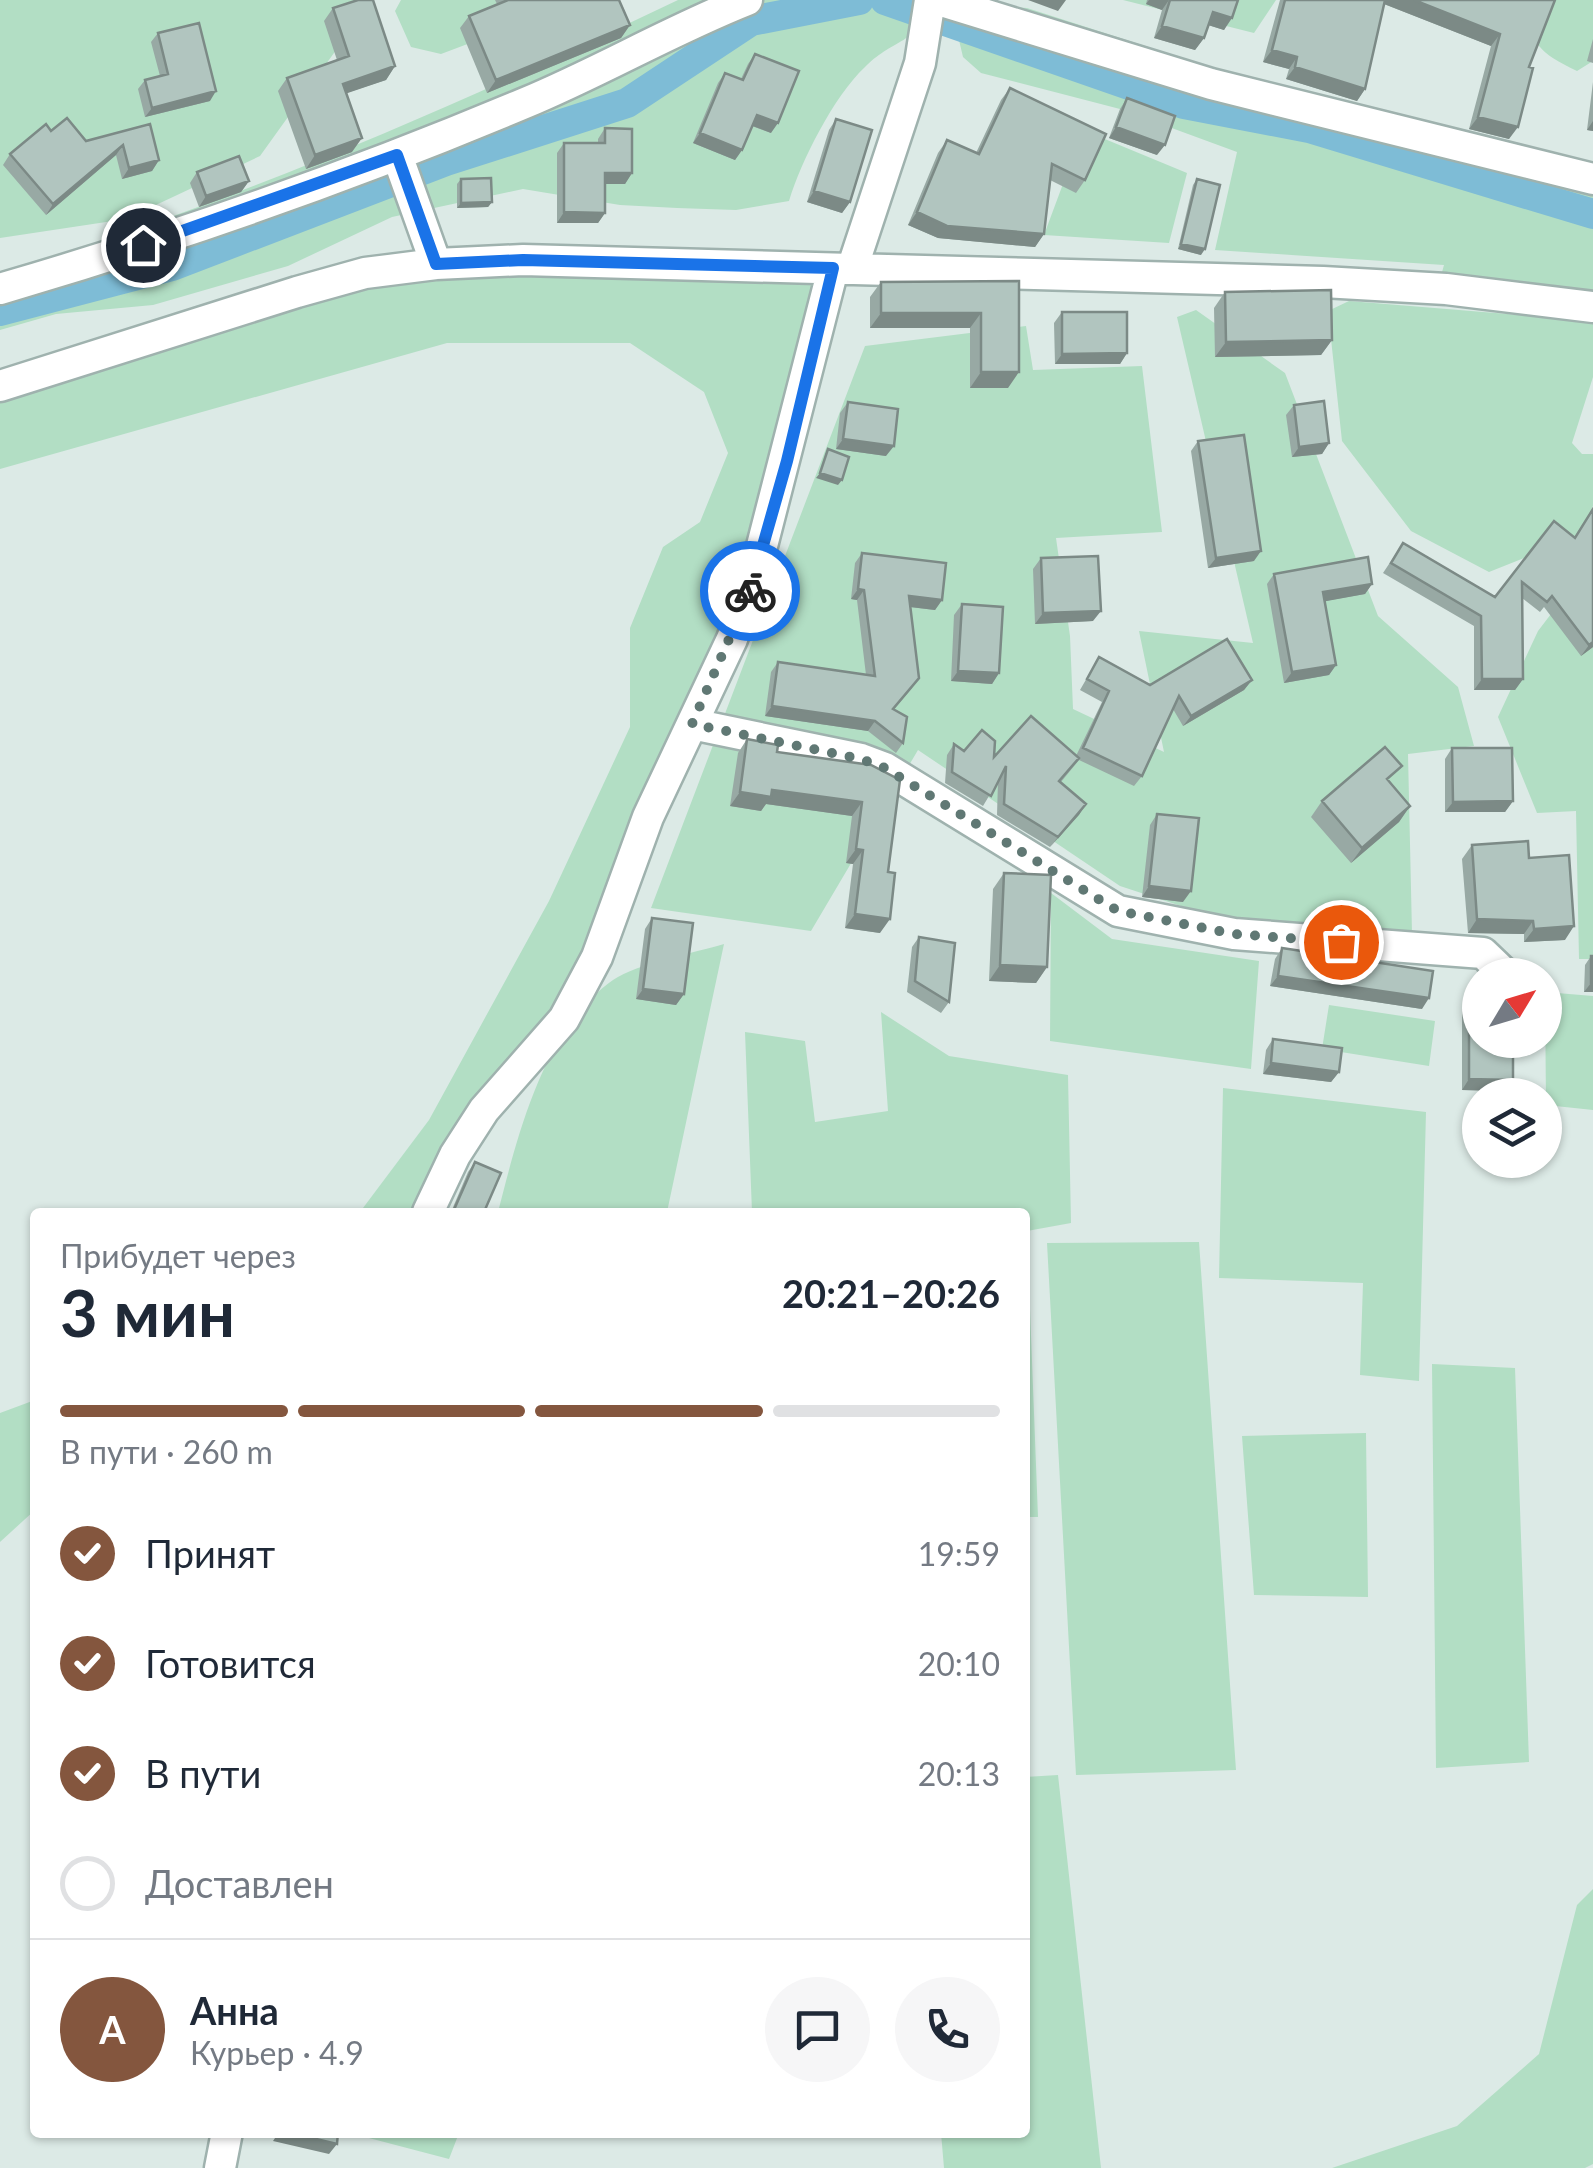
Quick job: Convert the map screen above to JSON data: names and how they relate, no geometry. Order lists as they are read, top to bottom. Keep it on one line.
{"north":"top right","page":{"heading":["3 мин","Прибудет через","20:21–20:26"],"panel":["Анна","Курьер · 4.9"],"bar":"В пути · 260 m","list":[["Принят","19:59"],["Готовится","20:10"],["В пути","20:13"],"Доставлен"],"round":"А"}}
